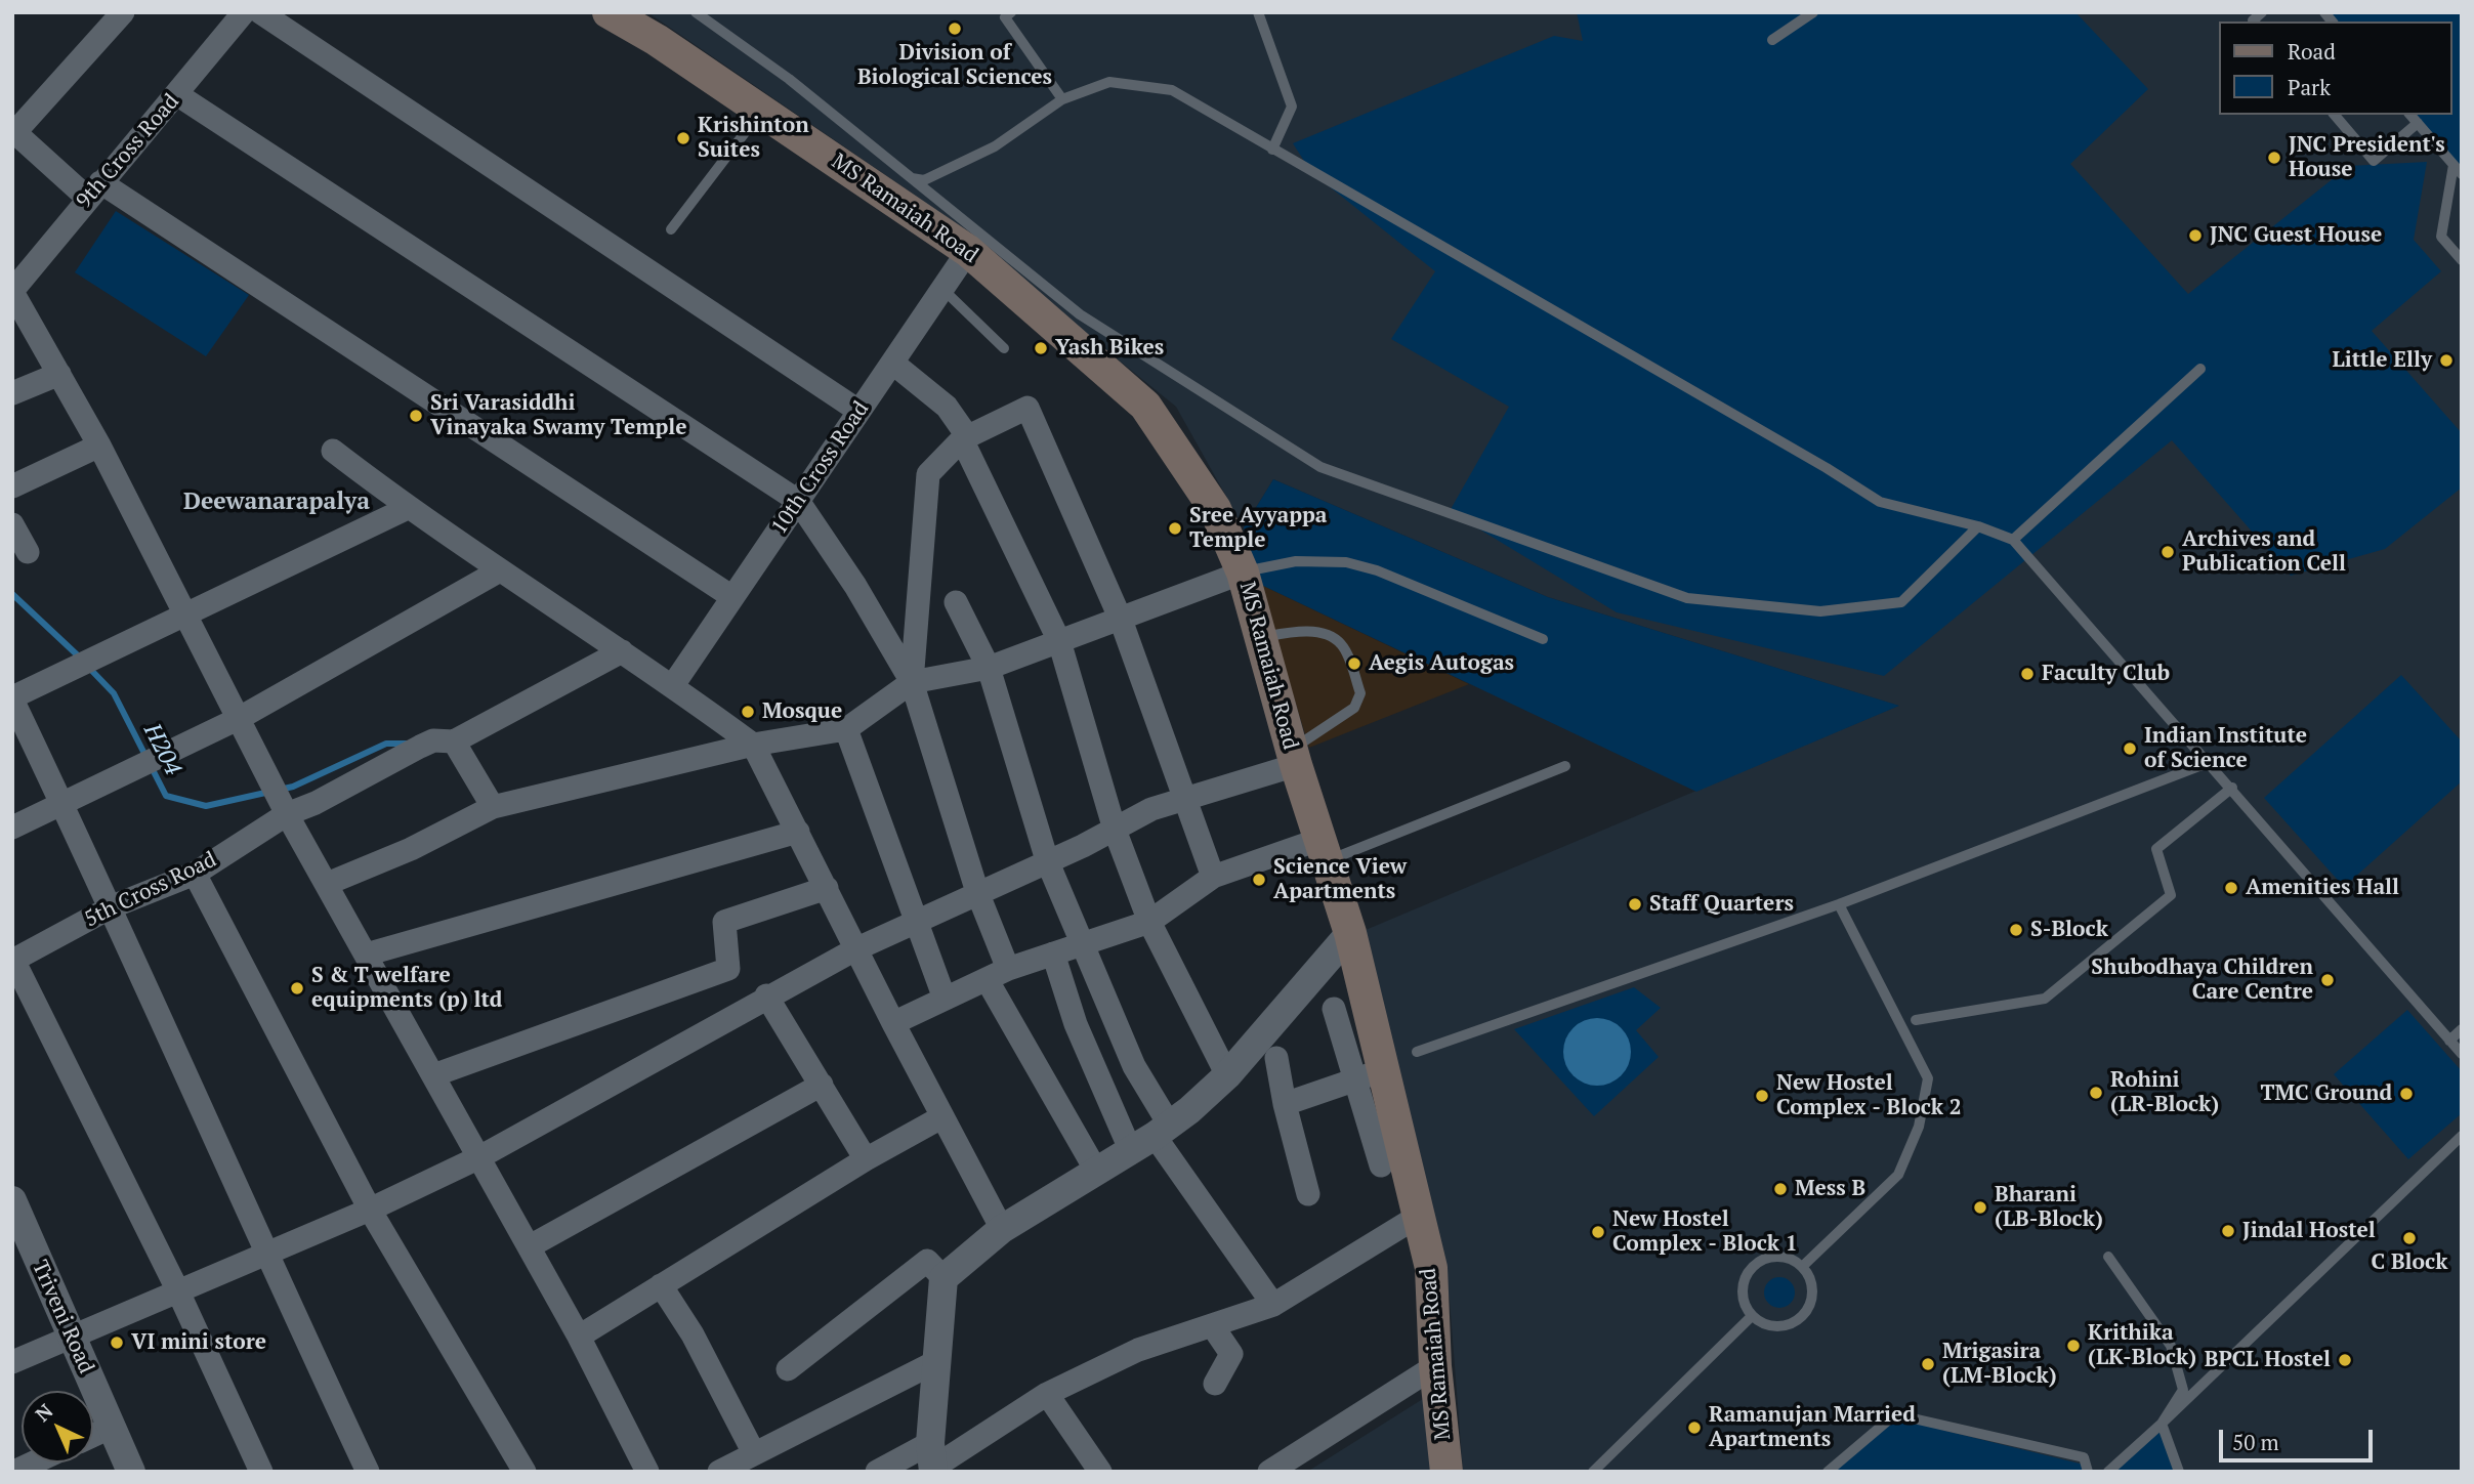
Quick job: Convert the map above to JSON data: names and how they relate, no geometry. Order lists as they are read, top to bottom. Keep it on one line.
{"streets":{"main road":["MS Ramaiah Road"],"street":["9th Cross Road","10th Cross Road","5th Cross Road","Triveni Road"]},"crossings":[["MS Ramaiah Road","10th Cross Road"]],"districts":["Deewanarapalya"],"water":["H204"],"places":["Division of Biological Sciences","Krishinton Suites","JNC President's House","JNC Guest House","Yash Bikes","Little Elly","Sri Varasiddhi Vinayaka Swamy Temple","Sree Ayyappa Temple","Archives and Publication Cell","Aegis Autogas","Faculty Club","Mosque","Indian Institute of Science","Science View Apartments","Amenities Hall","Staff Quarters","S-Block","Shubodhaya Children Care Centre","S & T welfare equipments (p) ltd","Rohini (LR-Block)","TMC Ground","New Hostel Complex - Block 2","Mess B","Bharani (LB-Block)","Jindal Hostel","New Hostel Complex - Block 1","C Block","VI mini store","Krithika (LK-Block)","BPCL Hostel","Mrigasira (LM-Block)","Ramanujan Married Apartments"],"legend":["Road","Park"],"scale_bar":"50 m","north":"top left"}
